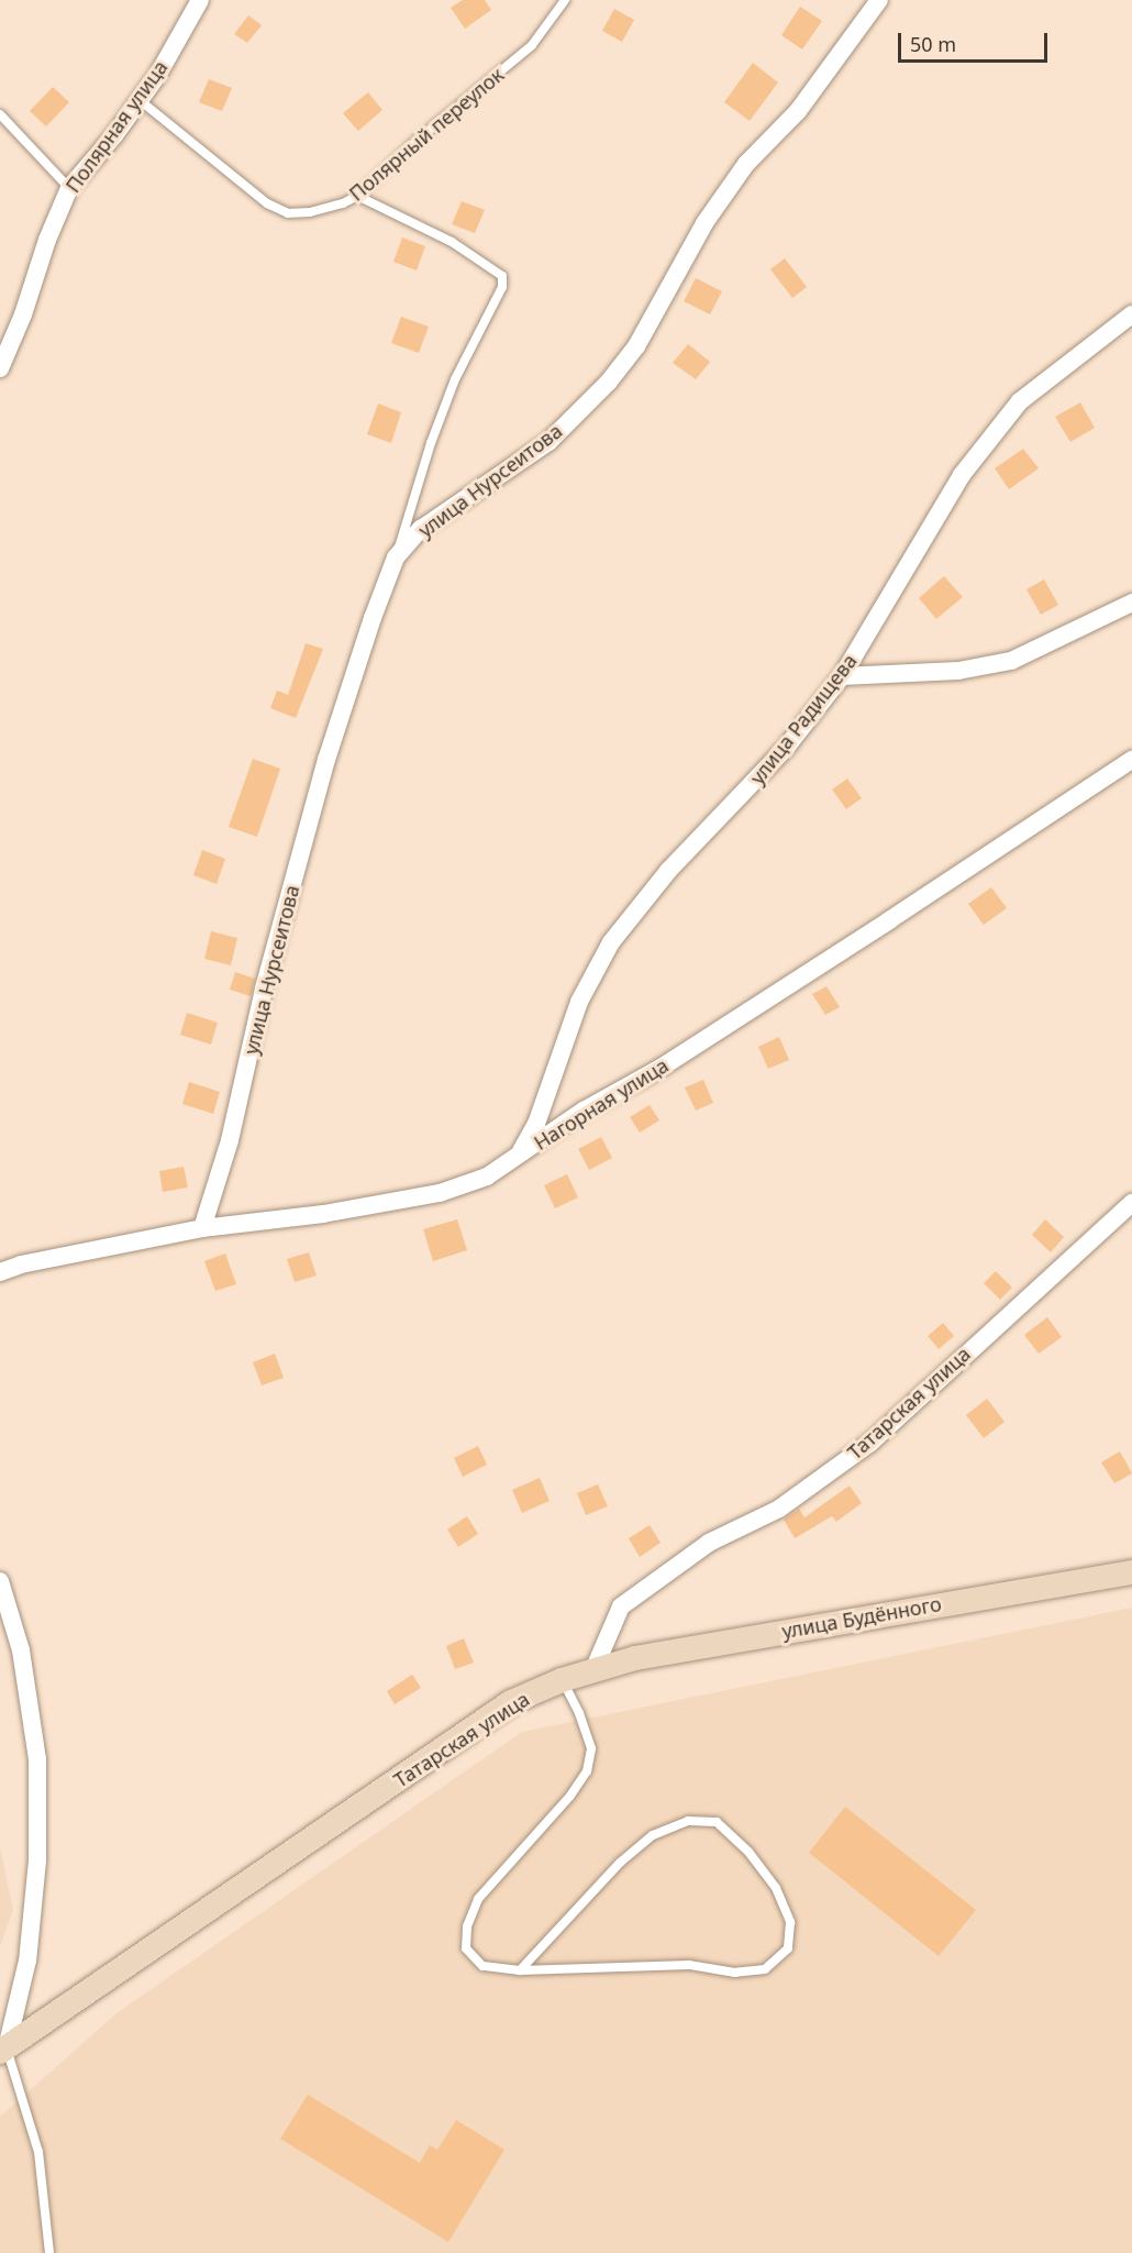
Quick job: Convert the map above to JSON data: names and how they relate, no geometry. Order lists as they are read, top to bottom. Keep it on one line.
{"streets":{"street":["Полярная улица","улица Нурсеитова","улица Радищева","Нагорная улица","Татарская улица","улица Будённого"],"lane":["Полярный переулок"]},"crossings":[["Полярная улица","Полярный переулок"],["улица Нурсеитова","Нагорная улица"],["улица Радищева","Нагорная улица"],["Татарская улица","улица Будённого"]],"scale_bar":"50 m"}
